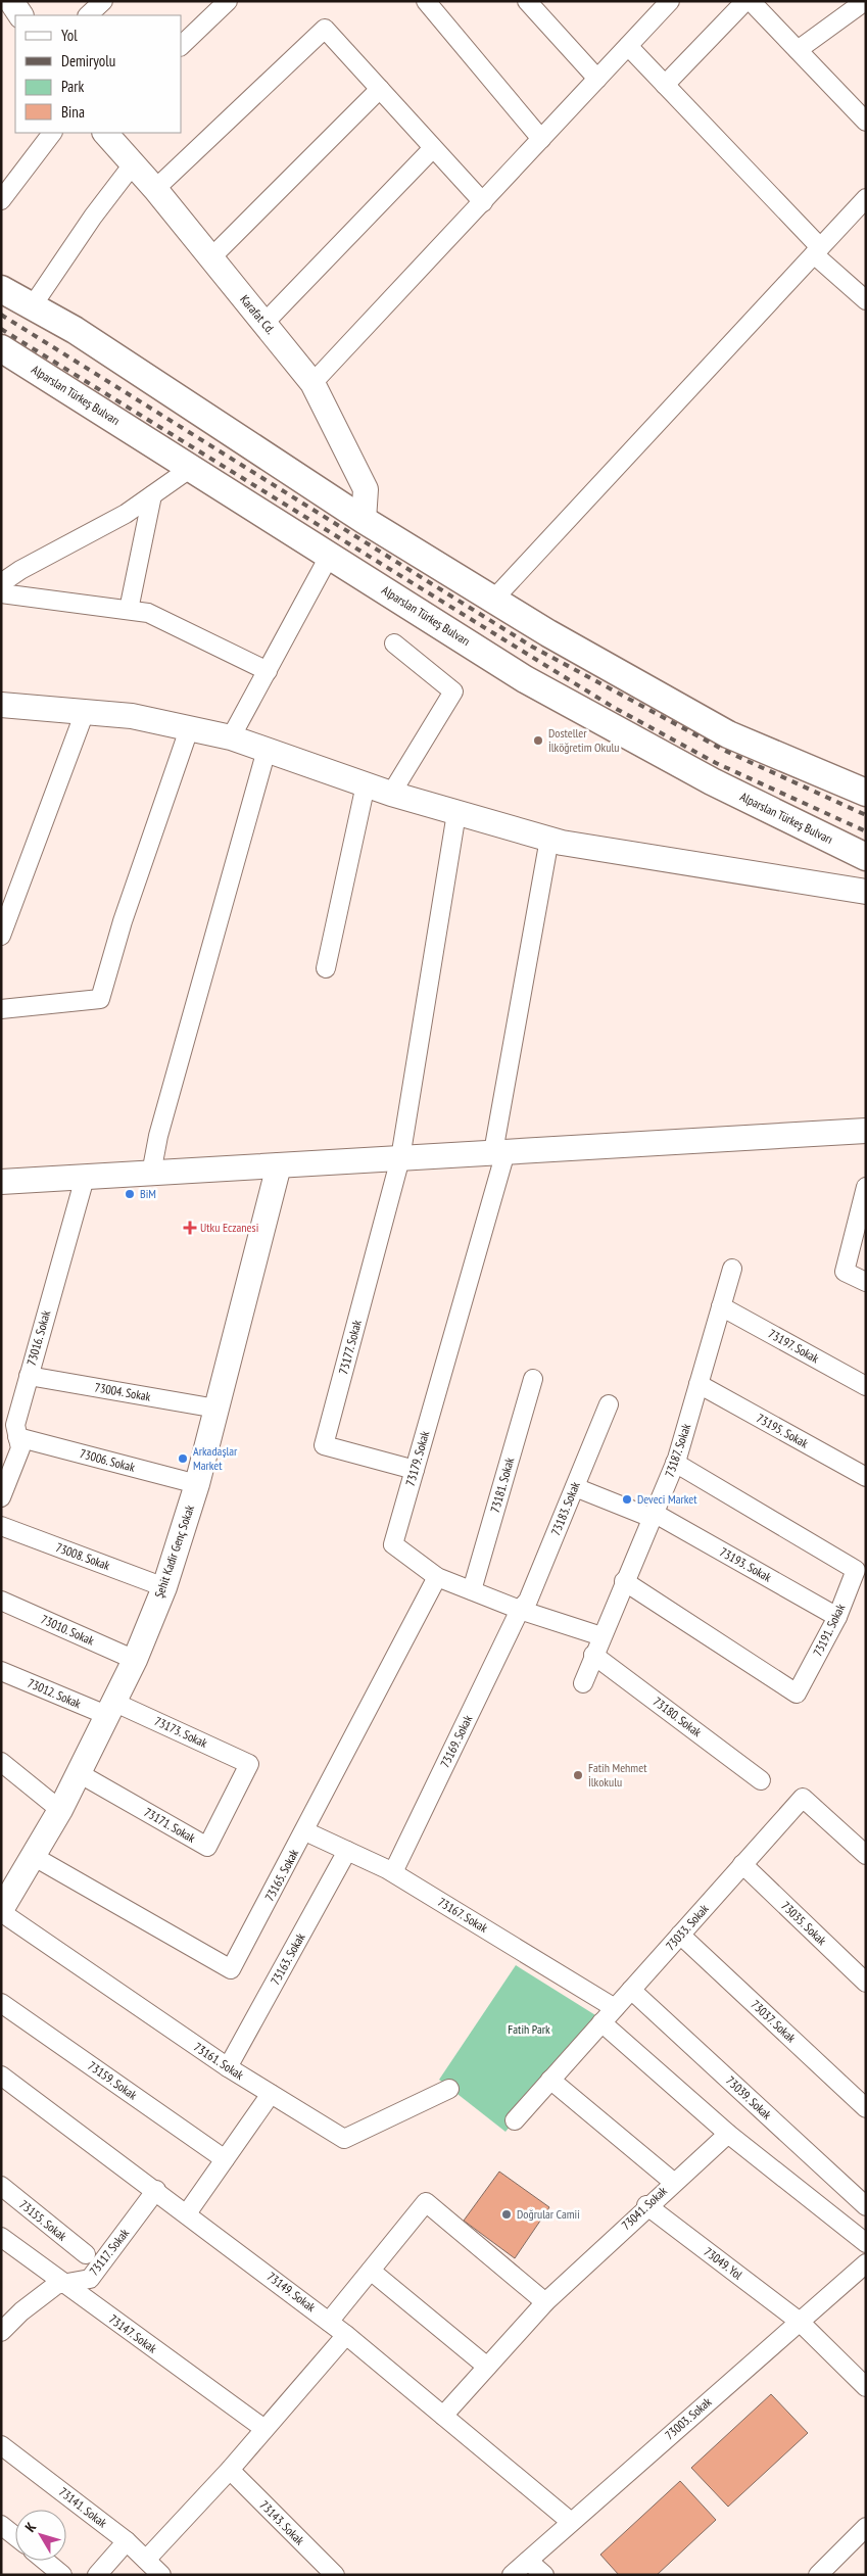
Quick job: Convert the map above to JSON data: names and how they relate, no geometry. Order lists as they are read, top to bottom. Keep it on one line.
{"streets":{"main road":["Karafat Cd.","Alparslan Türkeş Bulvarı","Şehit Kadir Genç Sokak"],"street":["73016. Sokak","73197. Sokak","73177. Sokak","73004. Sokak","73195. Sokak","73187. Sokak","73179. Sokak","73006. Sokak","73181. Sokak","73183. Sokak","73008. Sokak","73193. Sokak","73010. Sokak","73191. Sokak","73012. Sokak","73180. Sokak","73173. Sokak","73169. Sokak","73171. Sokak","73165. Sokak","73167. Sokak","73035. Sokak","73033. Sokak","73163. Sokak","73037. Sokak","73161. Sokak","73159. Sokak","73039. Sokak","73041. Sokak","73155. Sokak","73117. Sokak","73049. Yol","73149. Sokak","73147. Sokak","73003. Sokak","73141. Sokak","73143. Sokak"]},"crossings":[["73016. Sokak","73004. Sokak"],["73016. Sokak","73006. Sokak"],["73197. Sokak","73187. Sokak"],["73177. Sokak","73179. Sokak"],["73004. Sokak","Şehit Kadir Genç Sokak"],["73195. Sokak","73187. Sokak"],["73187. Sokak","73179. Sokak"],["73187. Sokak","73193. Sokak"],["73187. Sokak","73191. Sokak"],["73187. Sokak","73180. Sokak"],["73179. Sokak","73181. Sokak"],["73179. Sokak","73183. Sokak"],["73179. Sokak","73169. Sokak"],["73179. Sokak","73165. Sokak"],["73006. Sokak","Şehit Kadir Genç Sokak"],["73183. Sokak","73193. Sokak"],["73183. Sokak","73169. Sokak"],["Şehit Kadir Genç Sokak","73008. Sokak"],["Şehit Kadir Genç Sokak","73010. Sokak"],["Şehit Kadir Genç Sokak","73012. Sokak"],["Şehit Kadir Genç Sokak","73173. Sokak"],["Şehit Kadir Genç Sokak","73171. Sokak"],["Şehit Kadir Genç Sokak","73165. Sokak"],["Şehit Kadir Genç Sokak","73161. Sokak"],["73193. Sokak","73191. Sokak"],["73012. Sokak","73173. Sokak"],["73173. Sokak","73171. Sokak"],["73169. Sokak","73167. Sokak"],["73165. Sokak","73167. Sokak"],["73167. Sokak","73033. Sokak"],["73167. Sokak","73163. Sokak"],["73035. Sokak","73033. Sokak"],["73033. Sokak","73037. Sokak"],["73033. Sokak","73039. Sokak"],["73163. Sokak","73161. Sokak"],["73041. Sokak","73049. Yol"],["73041. Sokak","73149. Sokak"],["73117. Sokak","73149. Sokak"],["73117. Sokak","73147. Sokak"],["73049. Yol","73003. Sokak"],["73149. Sokak","73003. Sokak"]],"parks":["Fatih Park"],"places":{"other":["Dosteller İlköğretim Okulu","BiM","Arkadaşlar Market","Deveci Market","Fatih Mehmet İlkokulu","Doğrular Camii"],"health":["Utku Eczanesi"]},"legend":["Yol","Demiryolu","Park","Bina"],"north":"top left"}
